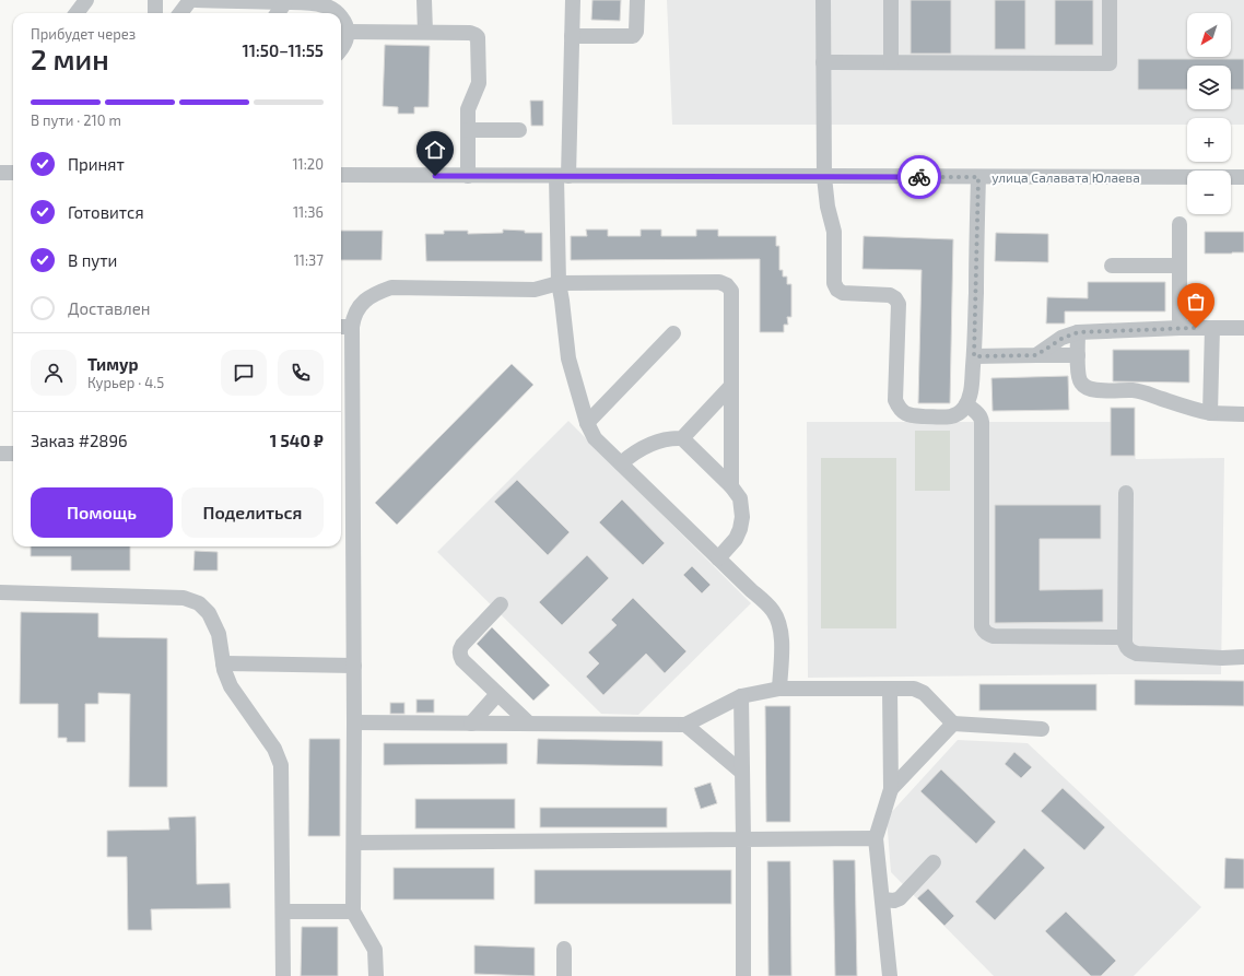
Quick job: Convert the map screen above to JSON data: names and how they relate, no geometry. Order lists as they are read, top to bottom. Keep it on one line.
{"streets":{"street":["улица Салавата Юлаева"]},"north":"bottom left","page":{"map_buttons":["+","−"],"heading":["2 мин","Прибудет через","11:50–11:55"],"panel":["Тимур","Курьер · 4.5","Заказ #2896","1 540 ₽"],"bar":"В пути · 210 m","list":[["Принят","11:20"],["Готовится","11:36"],["В пути","11:37"],"Доставлен"],"buttons":["Помощь","Поделиться"]}}
